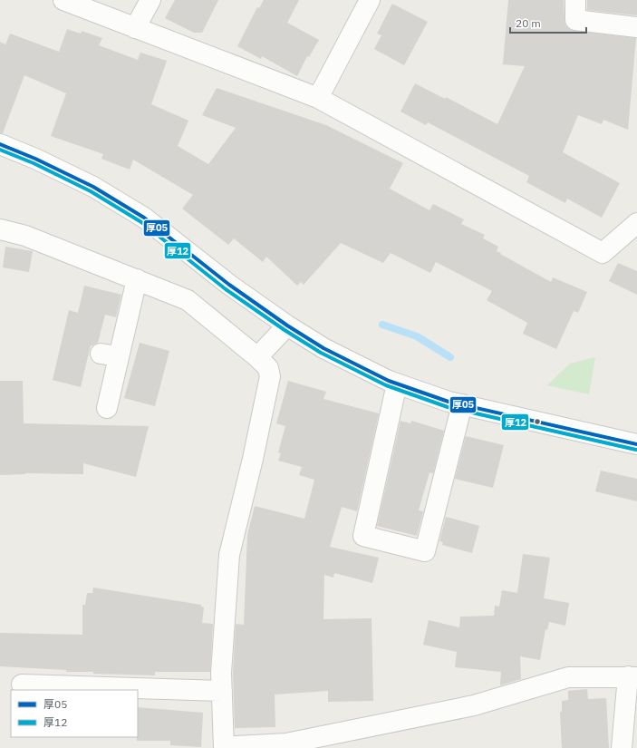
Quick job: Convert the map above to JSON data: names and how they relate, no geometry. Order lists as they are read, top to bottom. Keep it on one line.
{"lines":["transit line 厚05","transit line 厚12"],"legend":["厚05","厚12"],"scale_bar":"20 m"}
